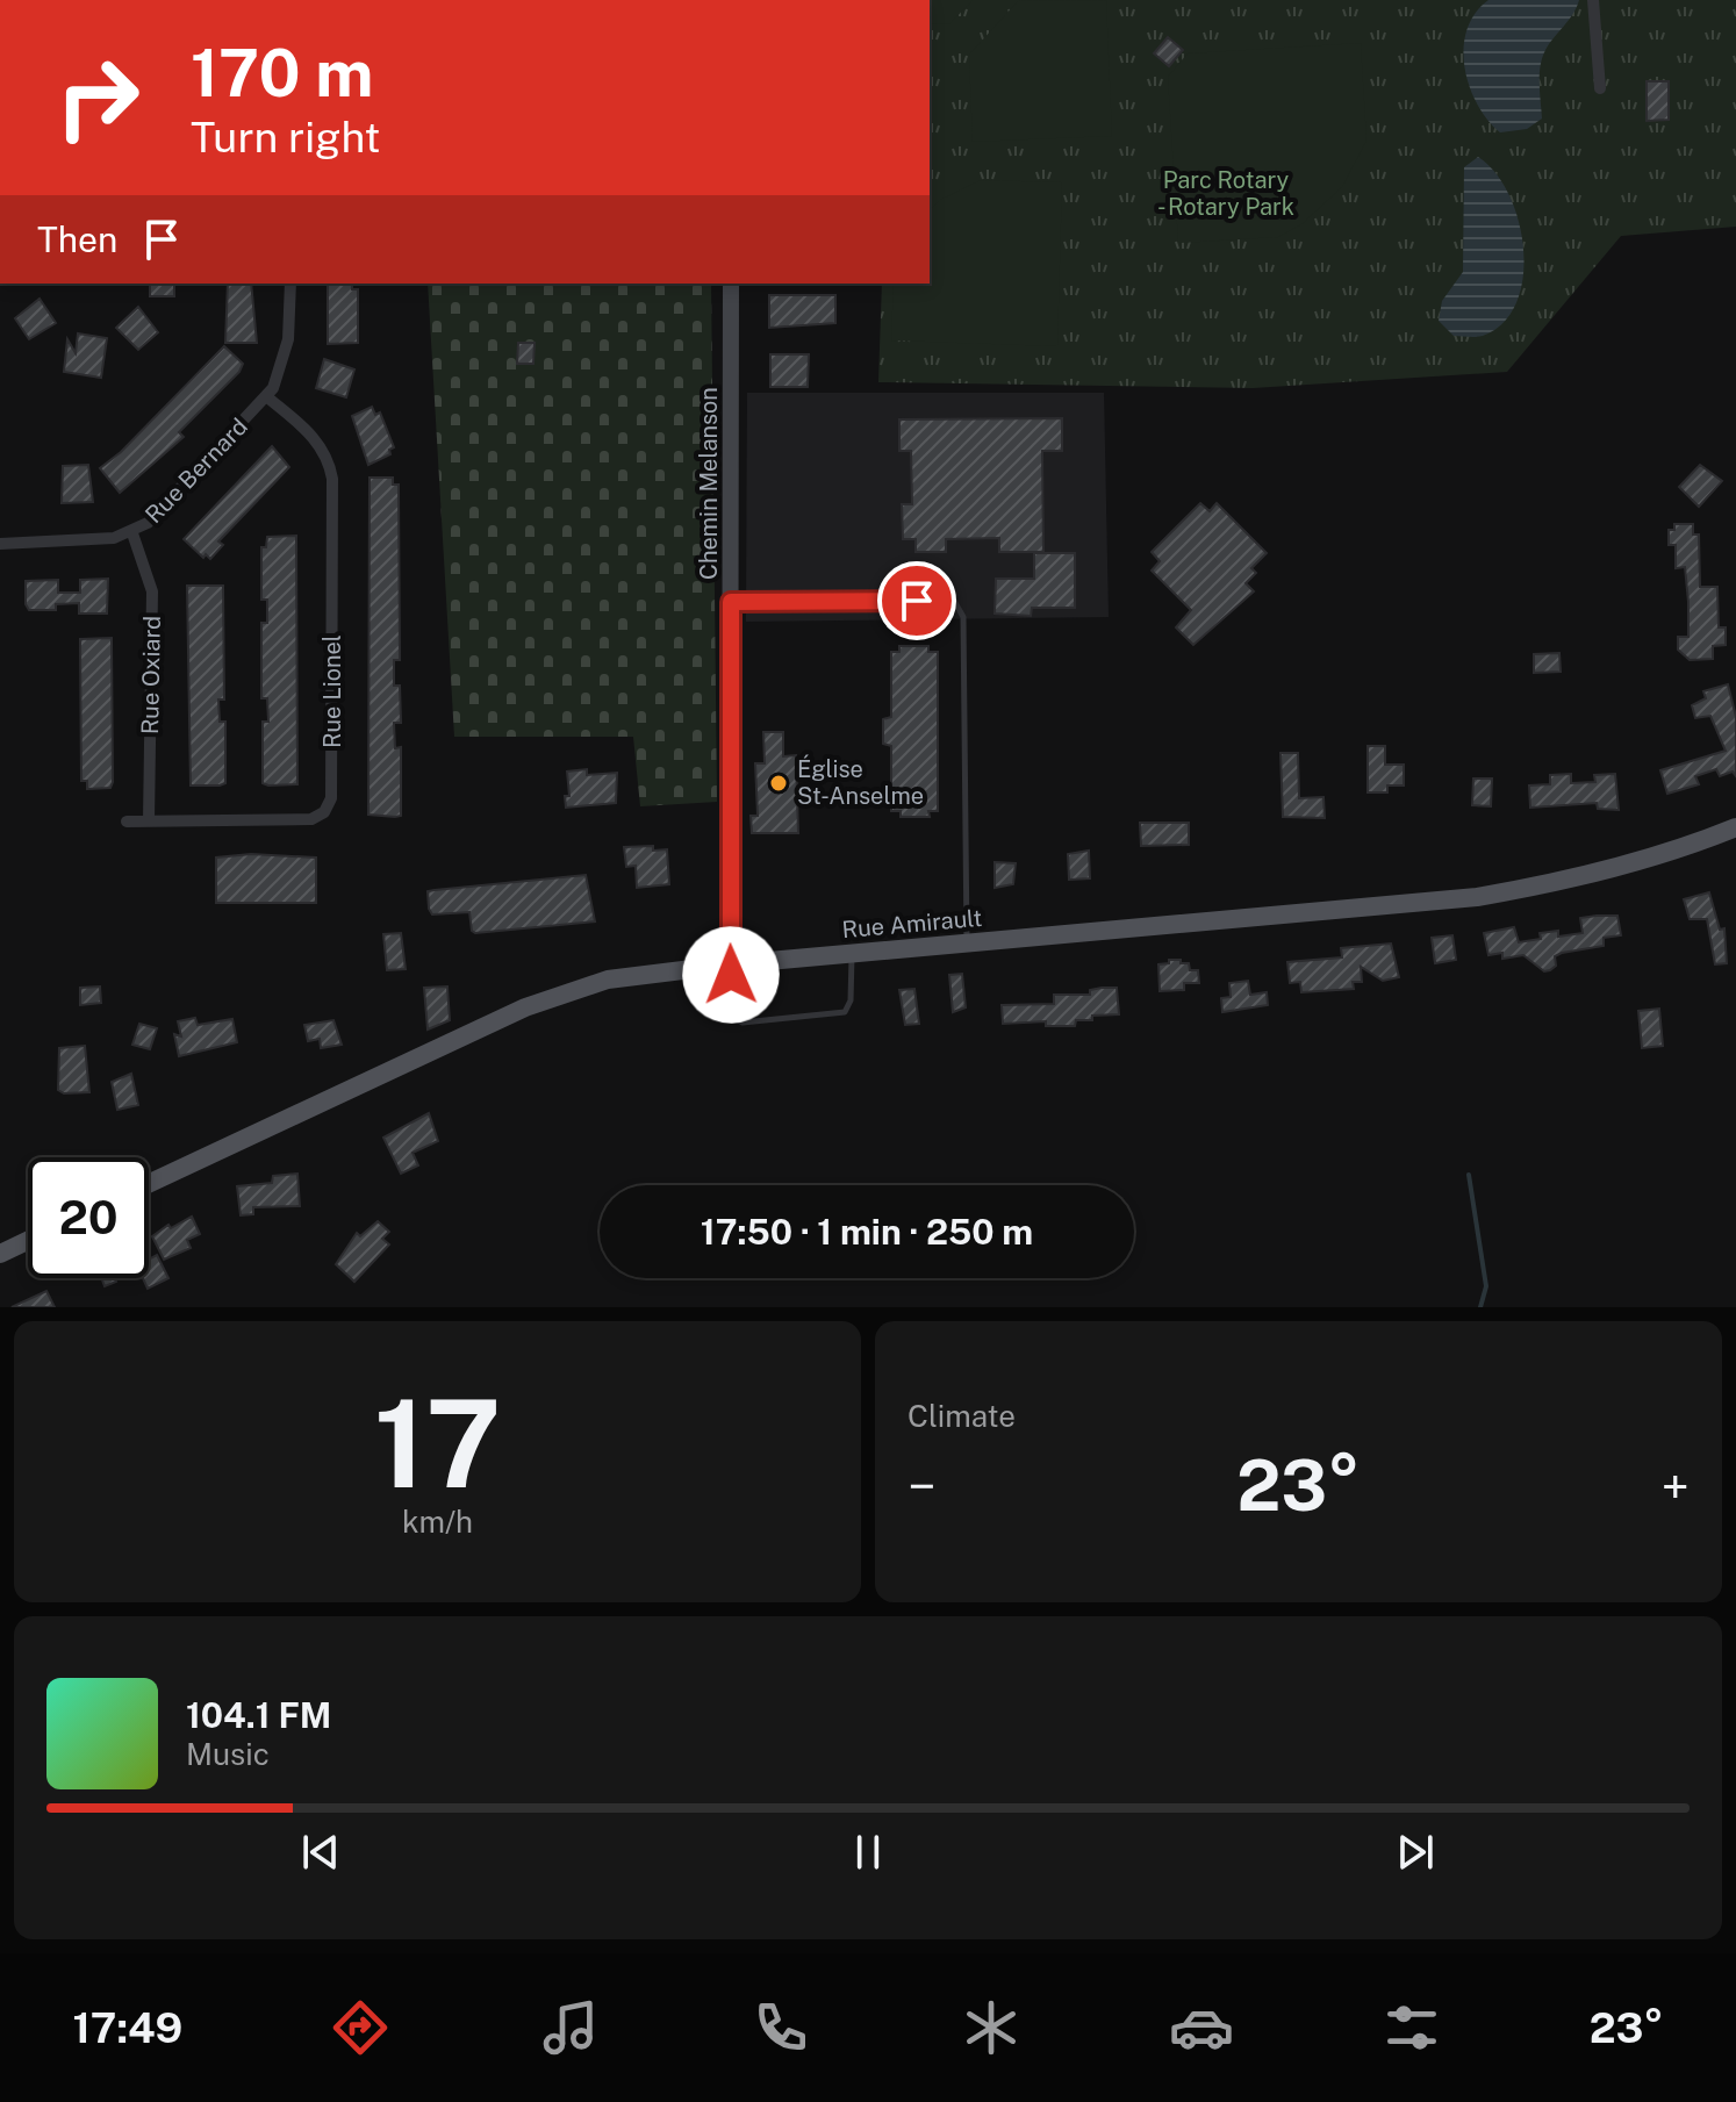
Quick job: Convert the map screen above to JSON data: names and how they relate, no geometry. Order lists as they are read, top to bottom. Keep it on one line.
{"streets":{"main road":["Rue Amirault"],"street":["Rue Bernard","Chemin Melanson","Rue Oxiard","Rue Lionel"]},"crossings":[["Rue Bernard","Rue Oxiard"],["Rue Bernard","Rue Lionel"],["Chemin Melanson","Rue Amirault"],["Rue Oxiard","Rue Lionel"]],"parks":["Parc Rotary - Rotary Park"],"places":["Église St-Anselme"],"page":{"turn":["170 m","Turn right"],"then":"Then","limit":"20","trip":"17:50 · 1 min · 250 m","tile":[["17","km/h"],"Climate"],"heat":["−","23°","+"],"song":["104.1 FM","Music"],"tabs":["17:49","23°"]}}
